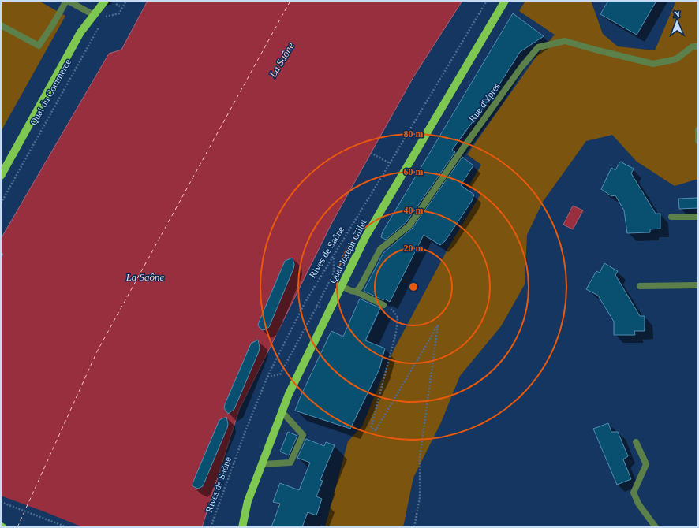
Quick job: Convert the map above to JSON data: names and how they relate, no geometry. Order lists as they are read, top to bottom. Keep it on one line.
{"streets":{"main road":["Quai du Commerce","Quai Joseph Gillet"],"street":["Rue d'Ypres"],"path":["Rives de Saône"]},"water":["La Saône"],"north":"top","rings":["80 m","60 m","40 m","20 m"]}
